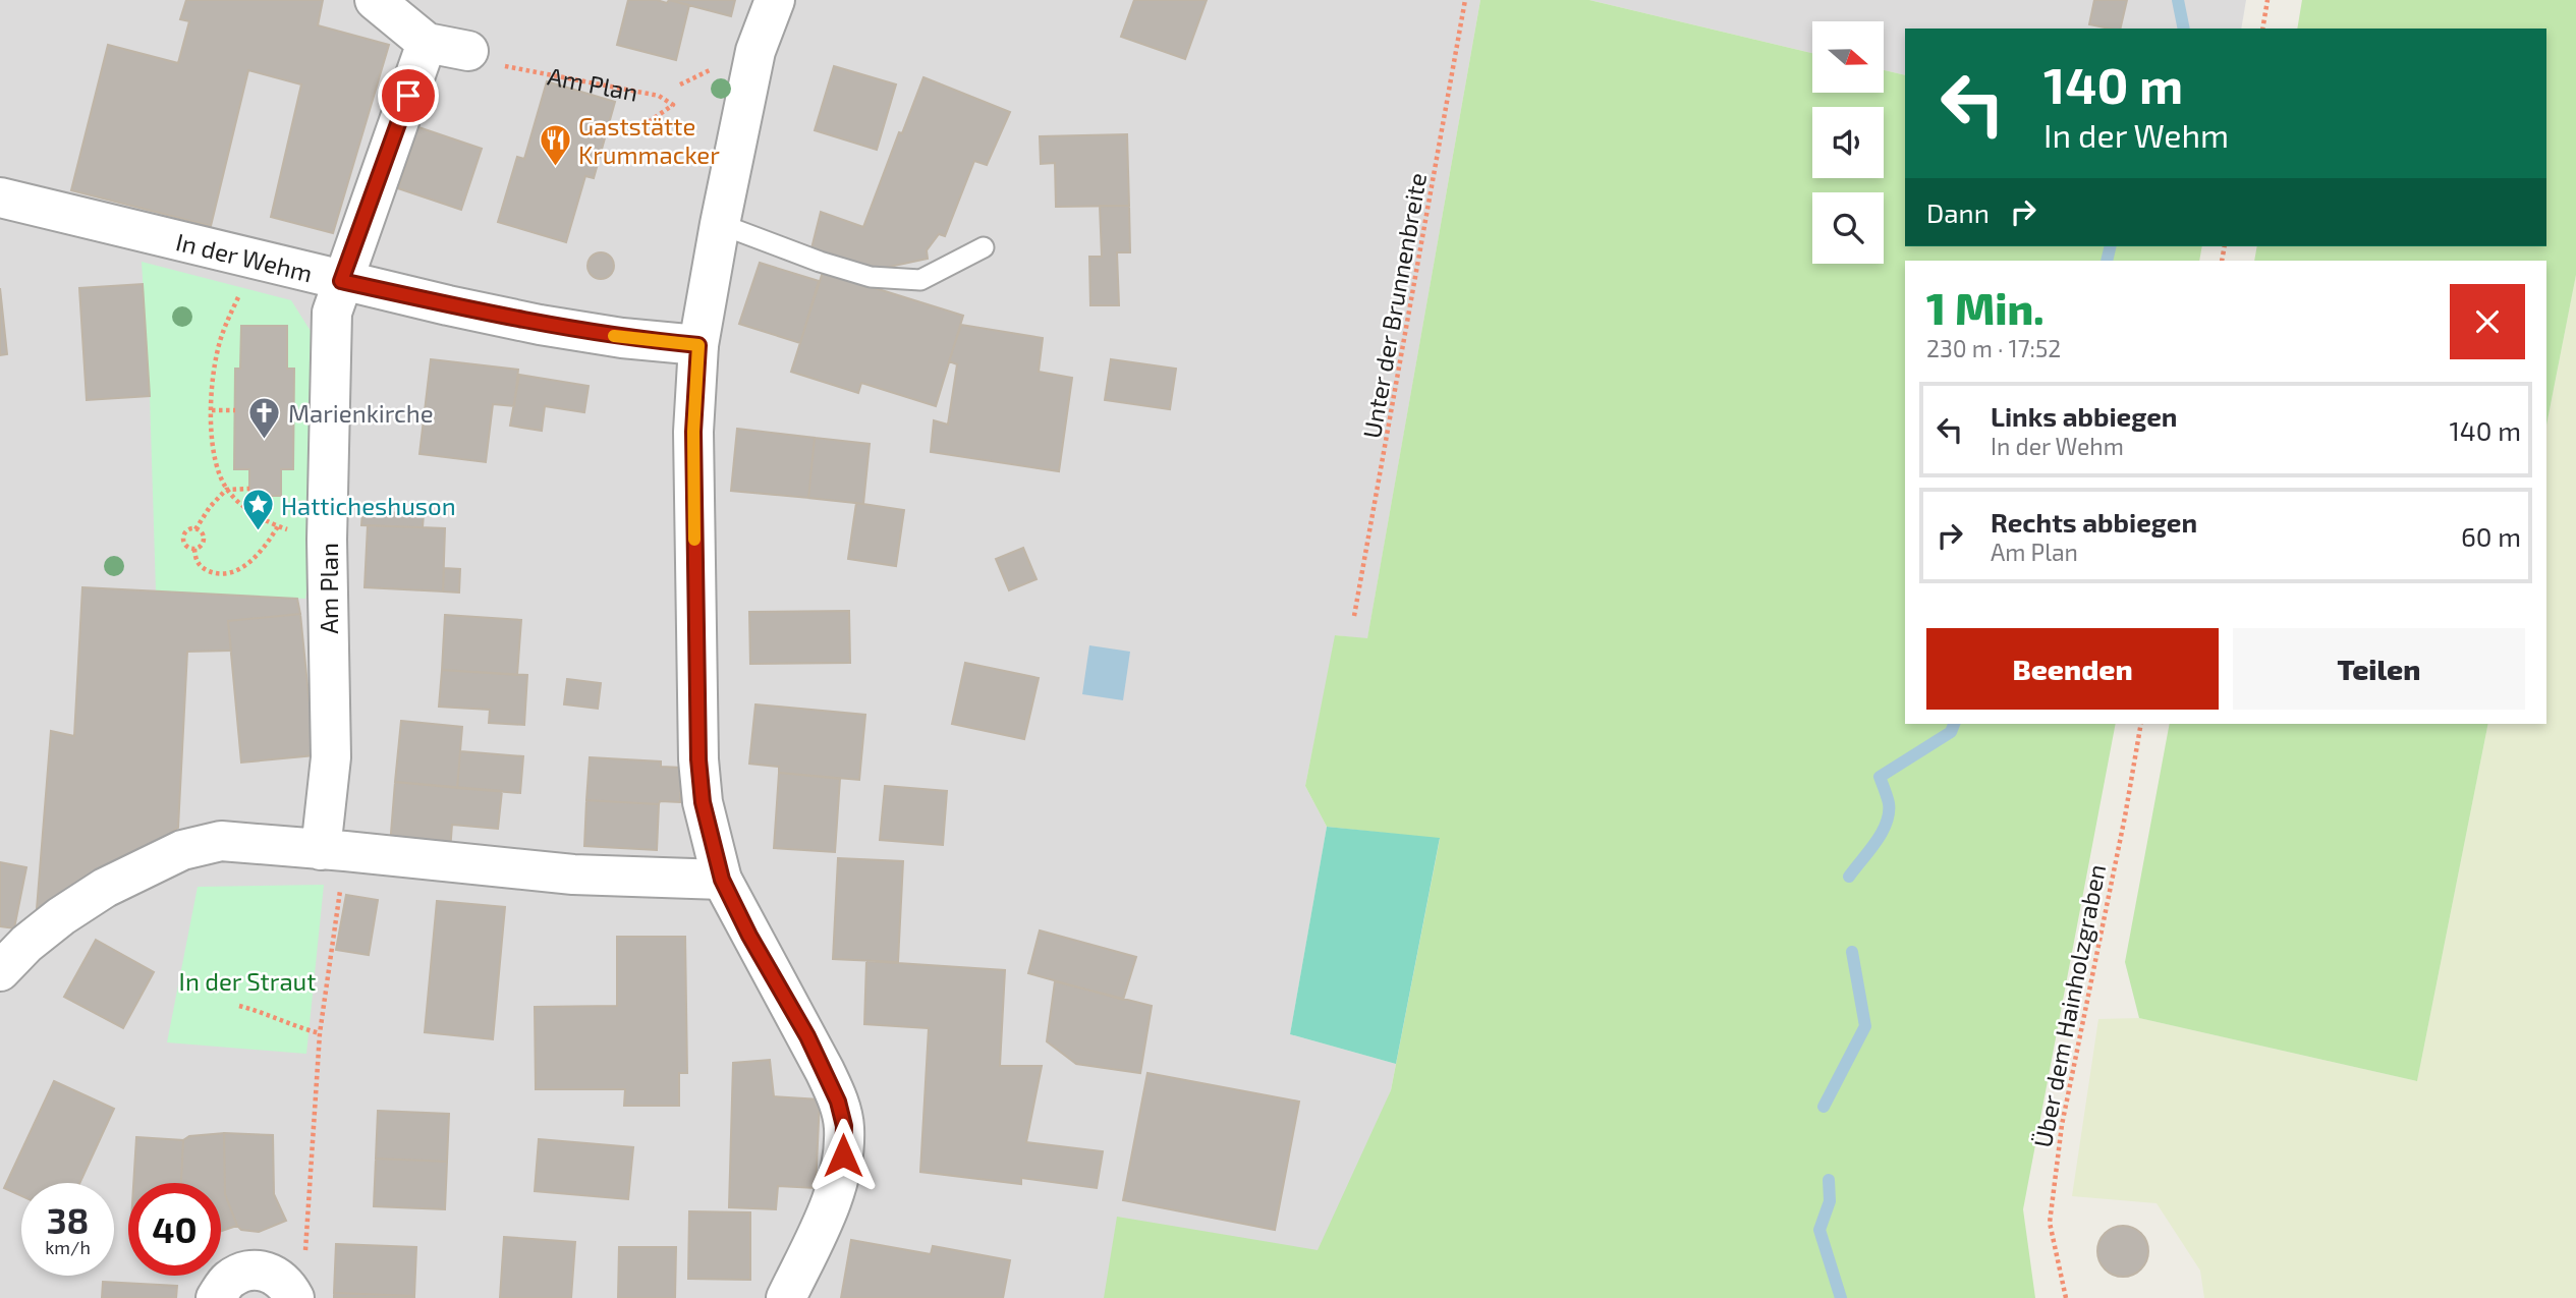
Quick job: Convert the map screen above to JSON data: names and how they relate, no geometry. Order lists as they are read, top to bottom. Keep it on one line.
{"streets":{"street":["Am Plan","In der Wehm"],"path":["Unter der Brunnenbreite","Über dem Hainholzgraben"]},"crossings":[["Am Plan","In der Wehm"]],"parks":["In der Straut"],"places":{"restaurant":["Gaststätte Krummacker"],"church":["Marienkirche"],"place":["Hatticheshuson"]},"north":"right","page":{"turn":["140 m","In der Wehm"],"then":"Dann","heading":["1 Min.","230 m · 17:52"],"list":[{"name":"Links abbiegen","note":"In der Wehm","value":"140 m"},{"name":"Rechts abbiegen","note":"Am Plan","value":"60 m"}],"buttons":["Beenden","Teilen"],"speed":"38 km/h","limit":"40"}}
